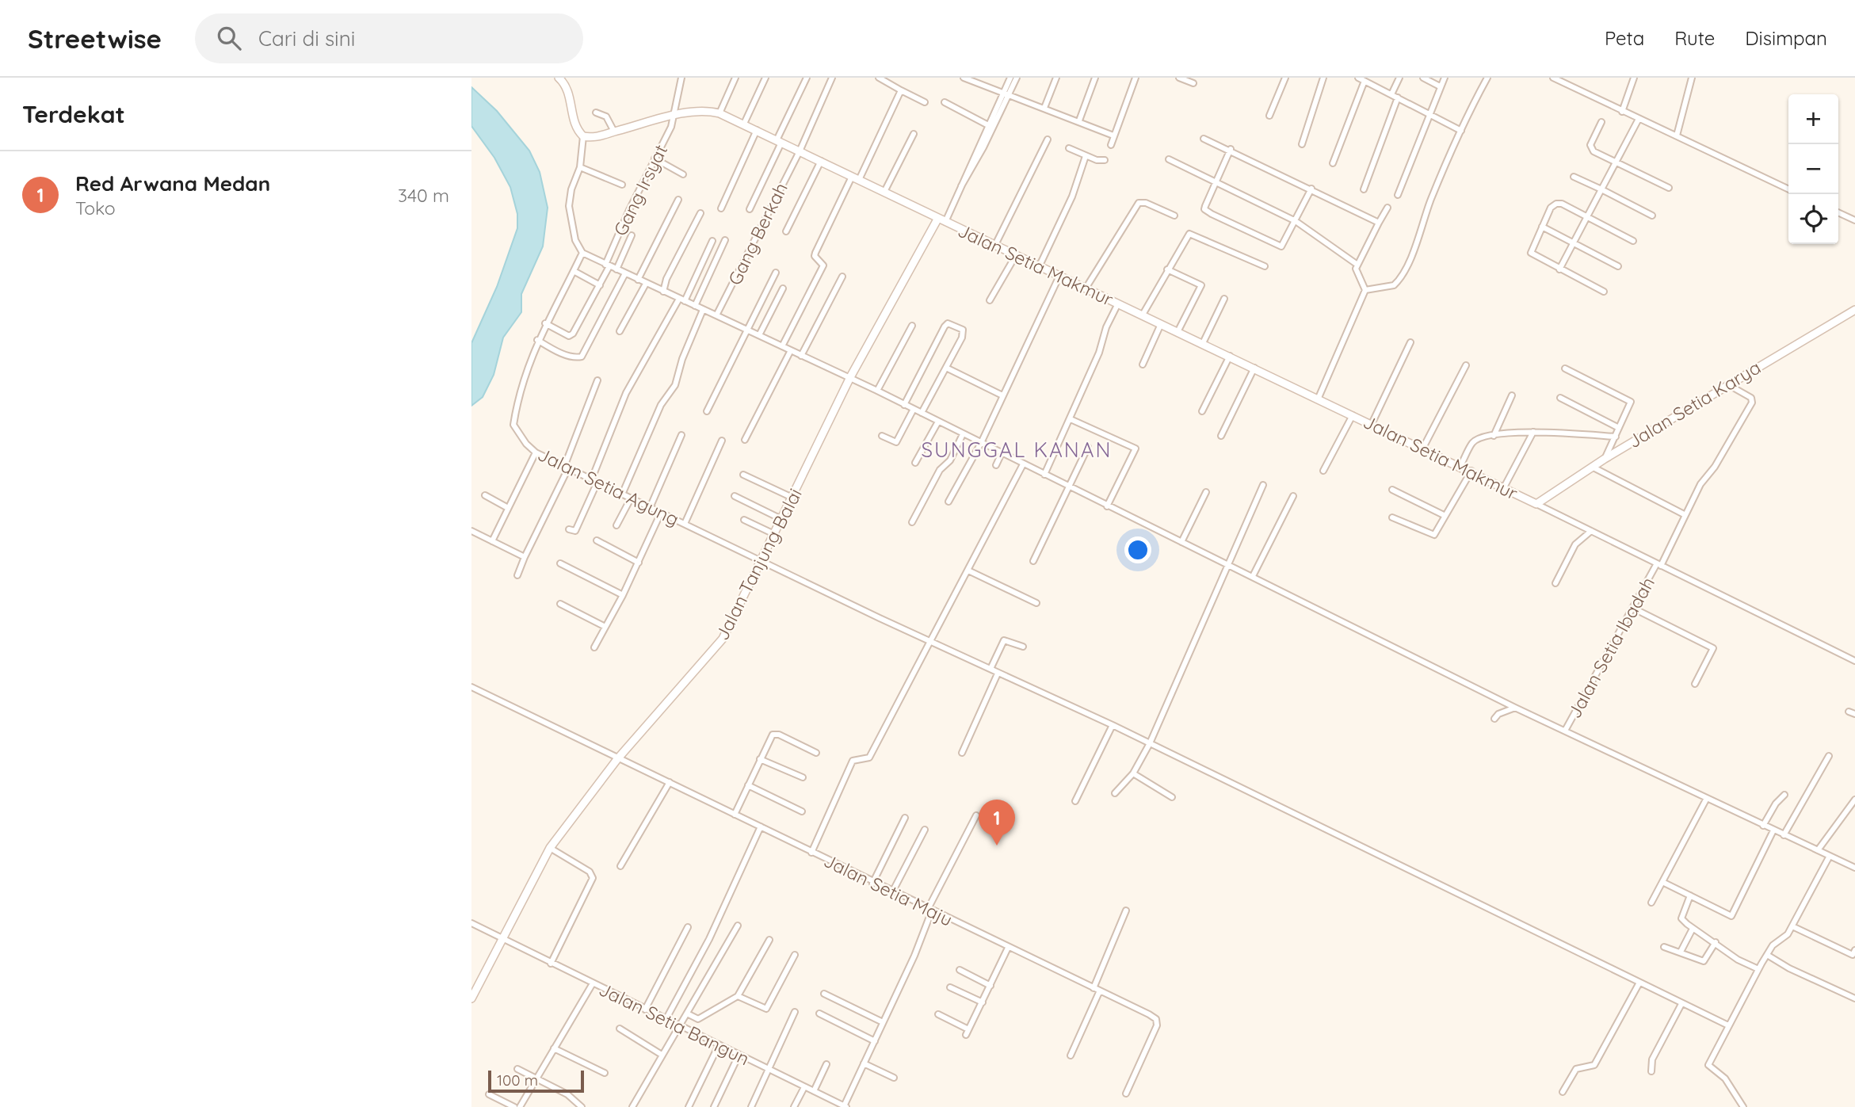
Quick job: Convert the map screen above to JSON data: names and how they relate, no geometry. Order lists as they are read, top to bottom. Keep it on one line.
{"streets":{"main road":["Jalan Setia Makmur","Jalan Setia Karya","Jalan Tanjung Balai"],"street":["Gang Irsyat","Gang Berkah","Jalan Setia Agung","Jalan Setia Ibadah","Jalan Setia Maju","Jalan Setia Bangun"]},"crossings":[["Gang Irsyat","Jalan Setia Makmur"],["Gang Irsyat","Jalan Setia Agung"],["Gang Berkah","Jalan Setia Makmur"],["Jalan Setia Makmur","Jalan Setia Karya"],["Jalan Setia Makmur","Jalan Tanjung Balai"],["Jalan Setia Karya","Jalan Setia Ibadah"],["Jalan Setia Agung","Jalan Tanjung Balai"],["Jalan Tanjung Balai","Jalan Setia Maju"],["Jalan Tanjung Balai","Jalan Setia Bangun"]],"districts":["SUNGGAL KANAN"],"scale_bar":"100 m","page":{"header":"Streetwise","search":"Cari di sini","nav":["Peta","Rute","Disimpan"],"heading":"Terdekat","map_buttons":["+","−"],"list":[{"mark":"1","name":"Red Arwana Medan","note":"Toko","value":"340 m"}],"pins":"1","scale":"100 m"}}
